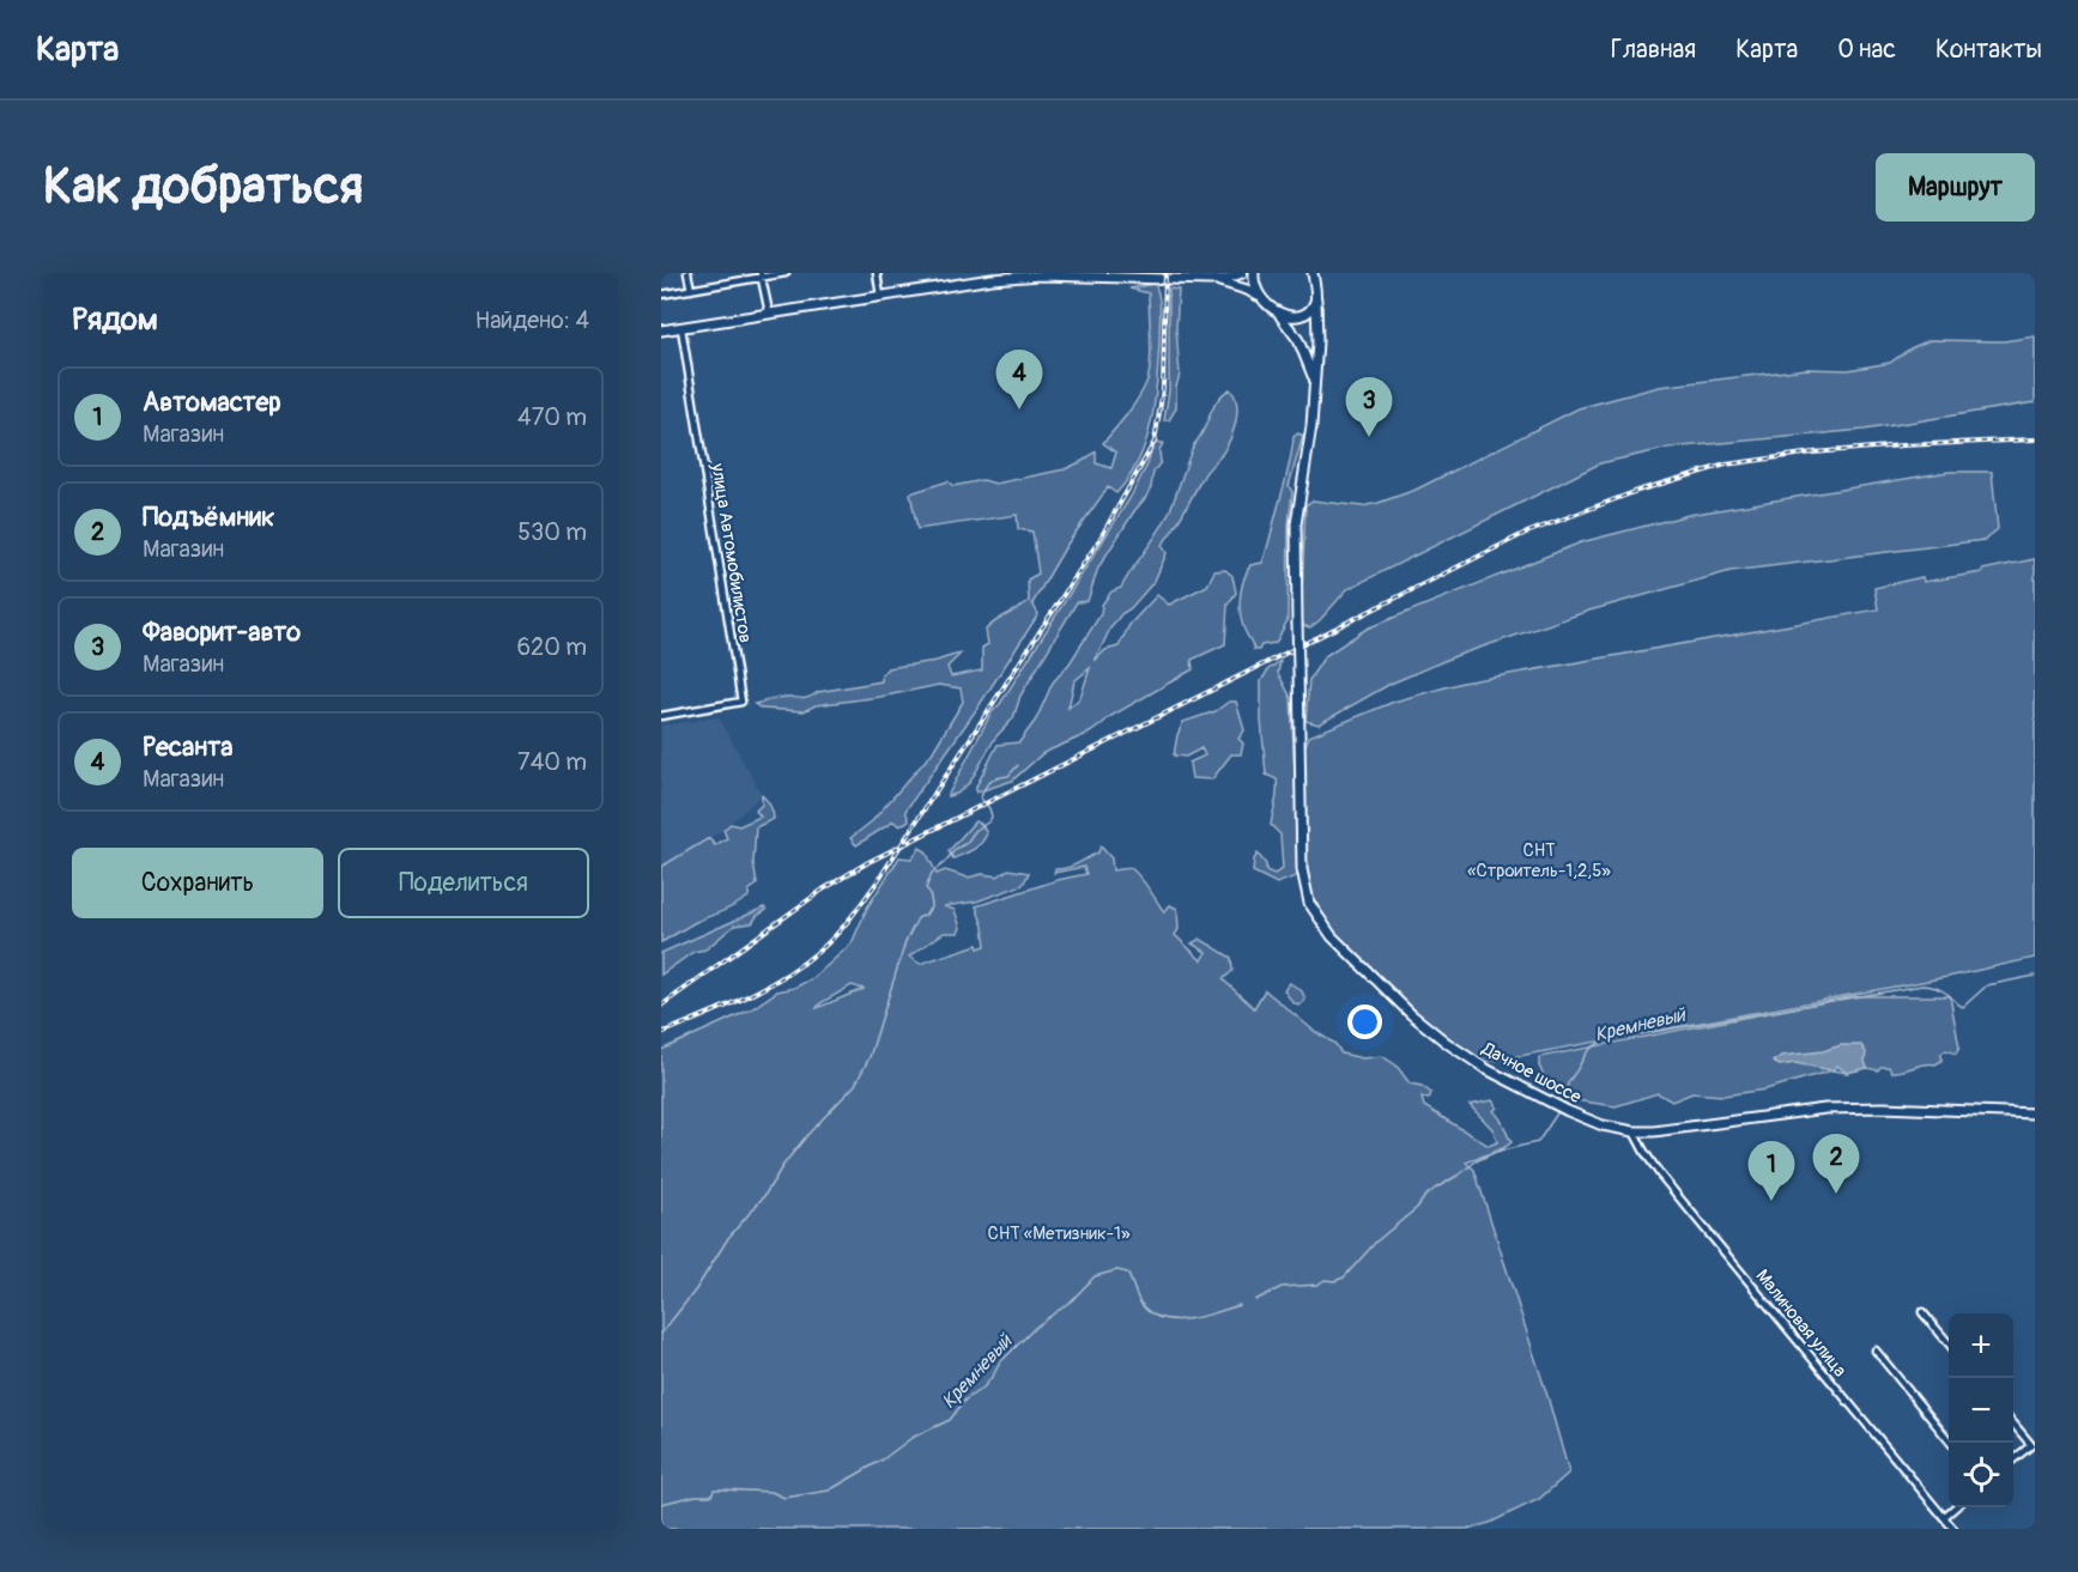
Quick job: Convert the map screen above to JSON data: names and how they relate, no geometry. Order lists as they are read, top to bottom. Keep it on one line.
{"streets":{"main road":["Дачное шоссе"],"street":["улица Автомобилистов","Малиновая улица"]},"crossings":[["Дачное шоссе","Малиновая улица"]],"water":["Кремневый"],"parks":["СНТ «Строитель-1,2,5»","СНТ «Метизник-1»"],"page":{"header":"Карта","nav":["Главная","Карта","О нас","Контакты"],"buttons":["Маршрут",["Сохранить","Поделиться"]],"title":"Как добраться","heading":["Рядом","Найдено: 4"],"pins":["4","3","2","1"],"list":[{"mark":"1","name":"Автомастер","note":"Магазин","value":"470 m"},{"mark":"2","name":"Подъёмник","note":"Магазин","value":"530 m"},{"mark":"3","name":"Фаворит-авто","note":"Магазин","value":"620 m"},{"mark":"4","name":"Ресанта","note":"Магазин","value":"740 m"}],"map_buttons":["+","−"]}}
